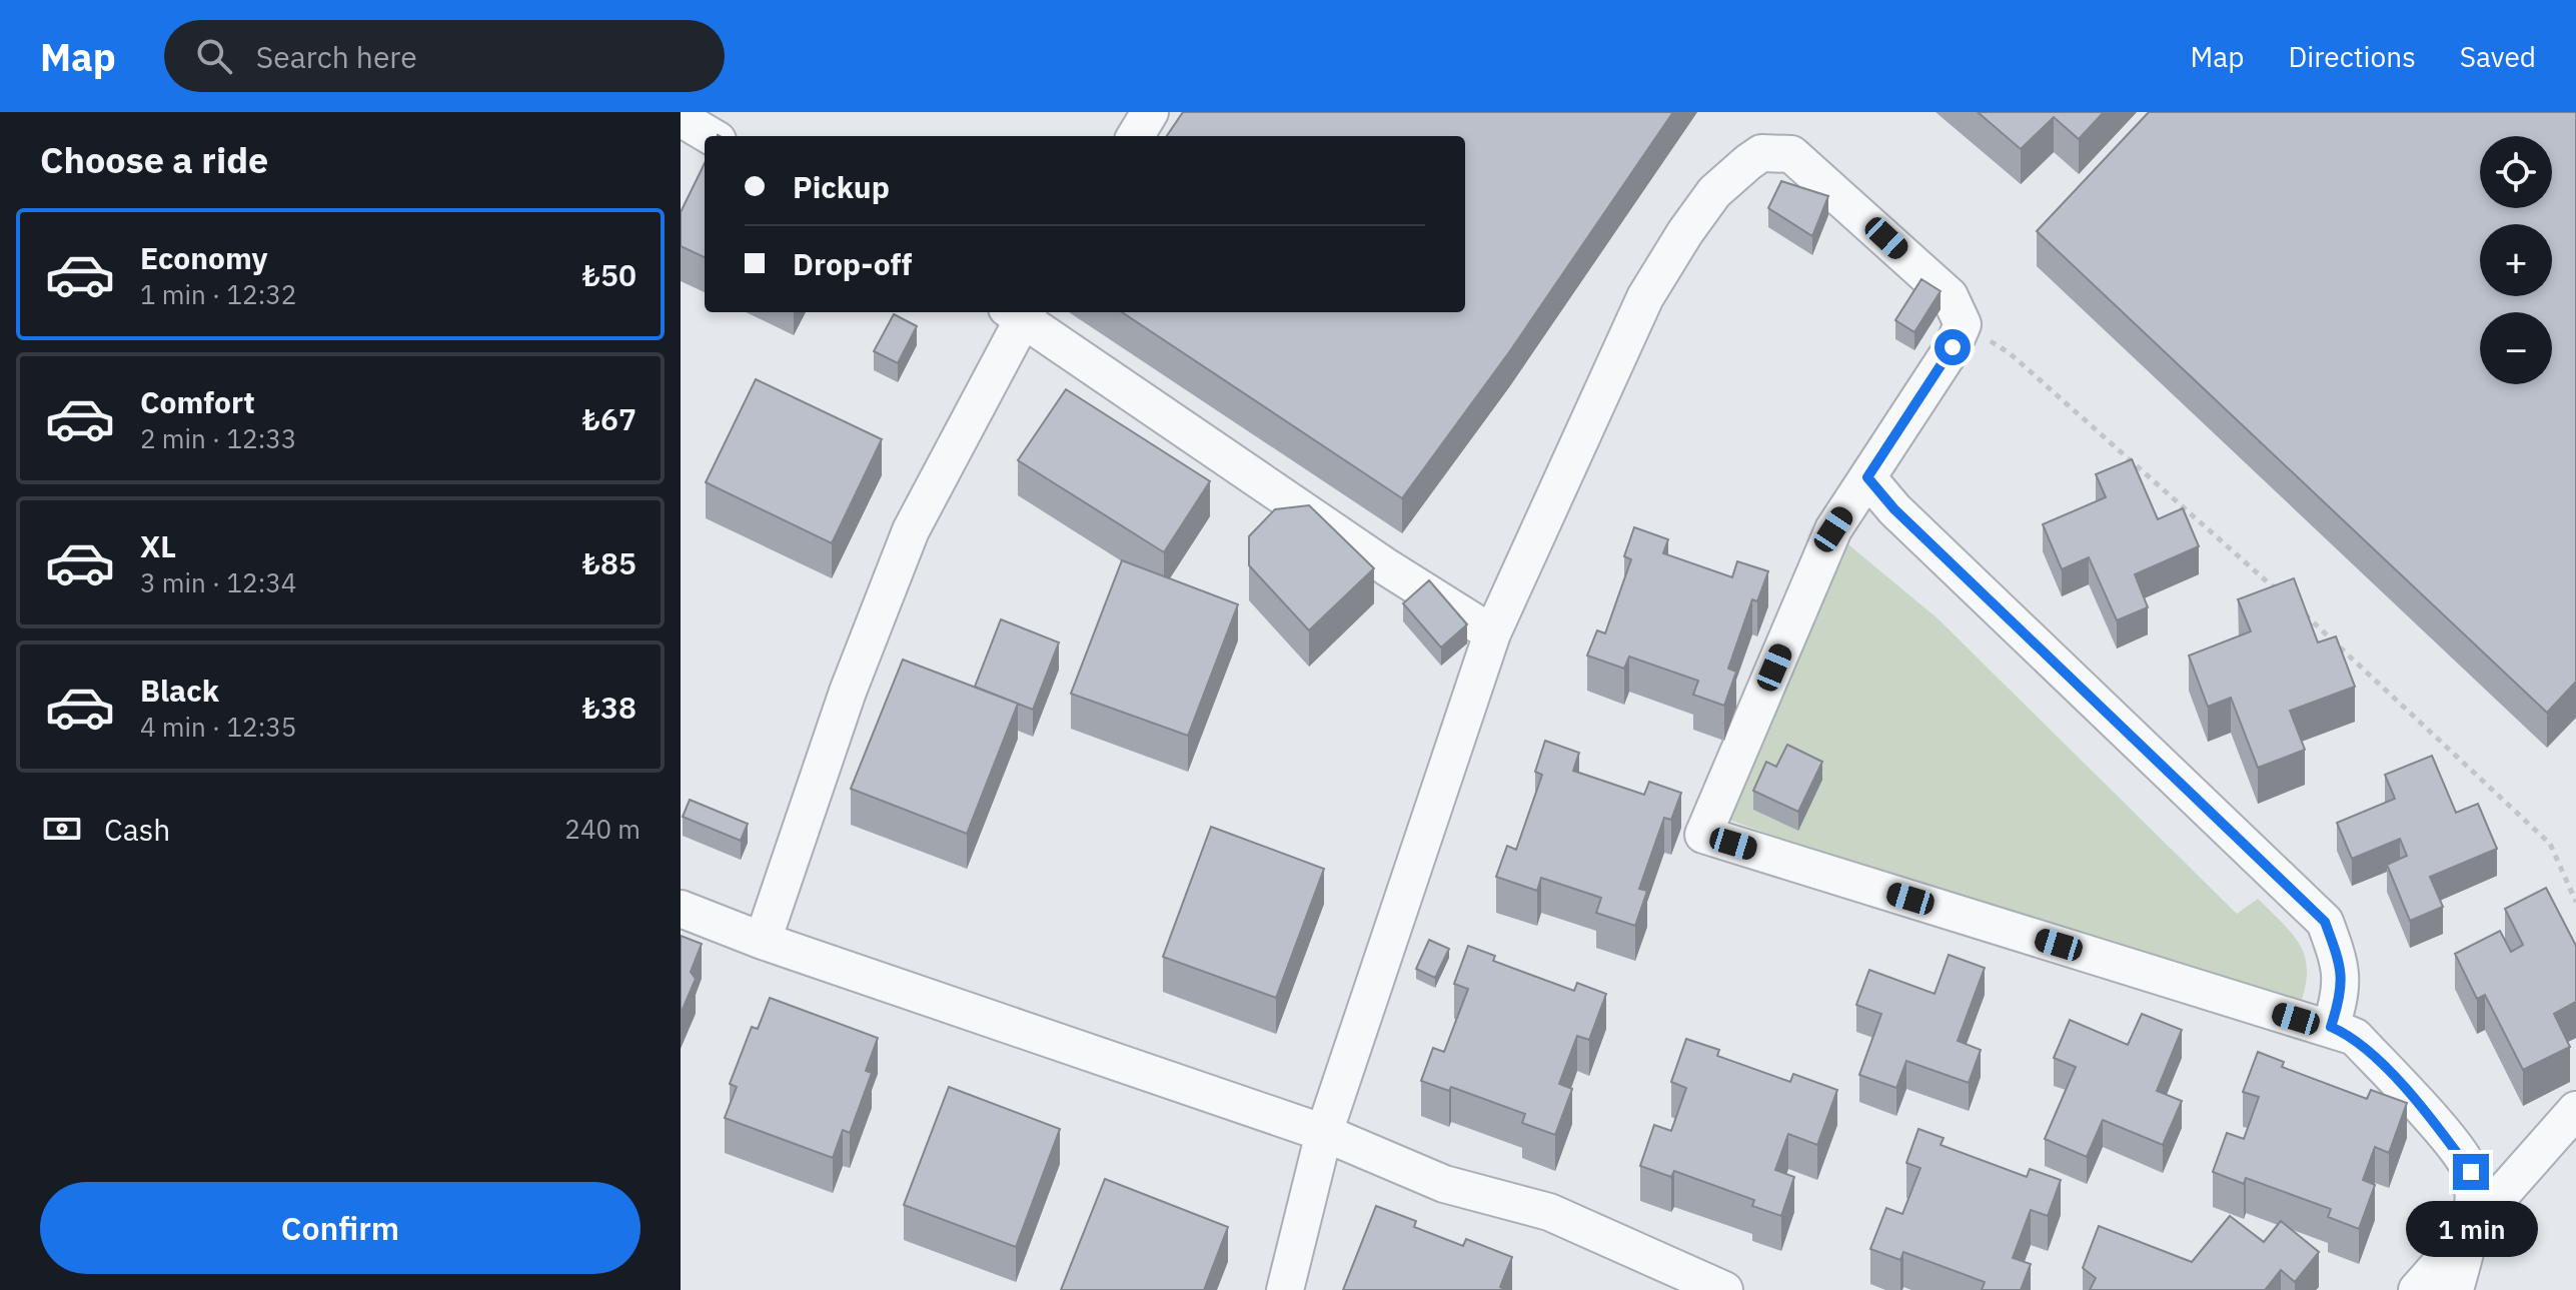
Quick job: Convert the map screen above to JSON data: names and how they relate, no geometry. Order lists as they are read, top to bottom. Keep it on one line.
{"page":{"header":"Map","search":"Search here","nav":["Map","Directions","Saved"],"heading":"Choose a ride","map_buttons":["+","−"],"banner":["Pickup","Drop-off"],"list":[{"name":"Economy","note":"1 min · 12:32","value":"₺50"},{"name":"Comfort","note":"2 min · 12:33","value":"₺67"},{"name":"XL","note":"3 min · 12:34","value":"₺85"},{"name":"Black","note":"4 min · 12:35","value":"₺38"}],"pay":["Cash","240 m"],"buttons":"Confirm","bubble":"1 min"}}
